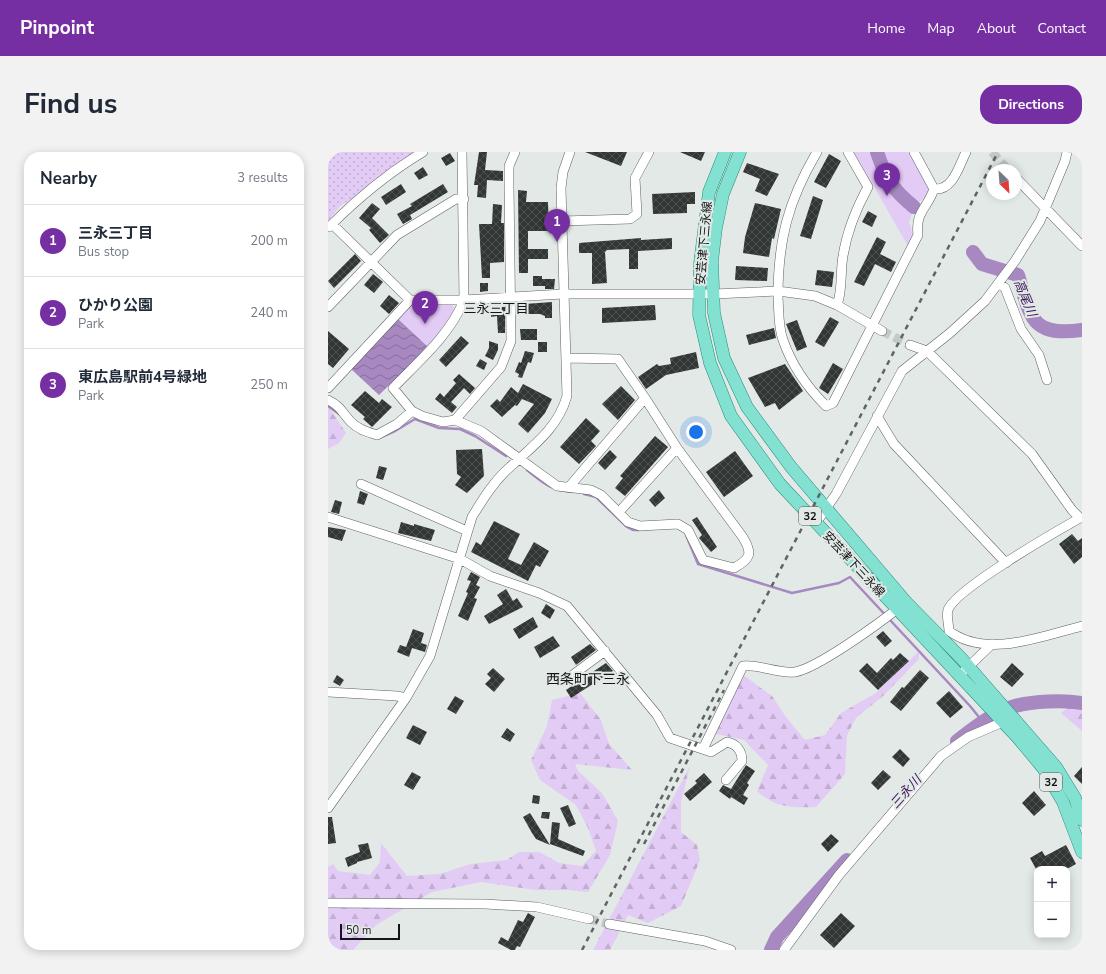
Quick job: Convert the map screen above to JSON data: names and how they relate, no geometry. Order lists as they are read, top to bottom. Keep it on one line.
{"streets":{"main road":["安芸津下三永線","32"]},"districts":["三永三丁目","西条町下三永"],"water":["高尾川","三永川"],"scale_bar":"50 m","north":"bottom right","page":{"header":"Pinpoint","nav":["Home","Map","About","Contact"],"title":"Find us","buttons":"Directions","heading":["Nearby","3 results"],"pins":["3","1","2"],"list":[{"mark":"1","name":"三永三丁目","note":"Bus stop","value":"200 m"},{"mark":"2","name":"ひかり公園","note":"Park","value":"240 m"},{"mark":"3","name":"東広島駅前4号緑地","note":"Park","value":"250 m"}],"map_buttons":["+","−"],"scale":"50 m"}}
